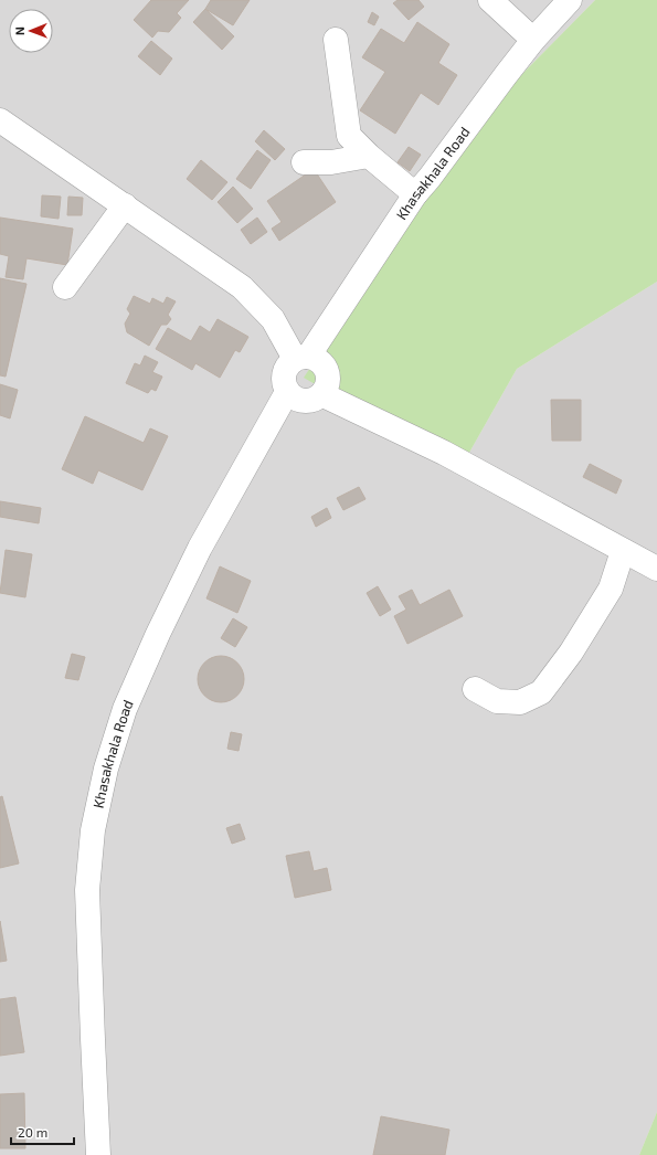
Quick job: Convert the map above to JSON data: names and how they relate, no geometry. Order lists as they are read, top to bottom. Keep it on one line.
{"streets":{"street":["Khasakhala Road"]},"scale_bar":"20 m","north":"left"}
